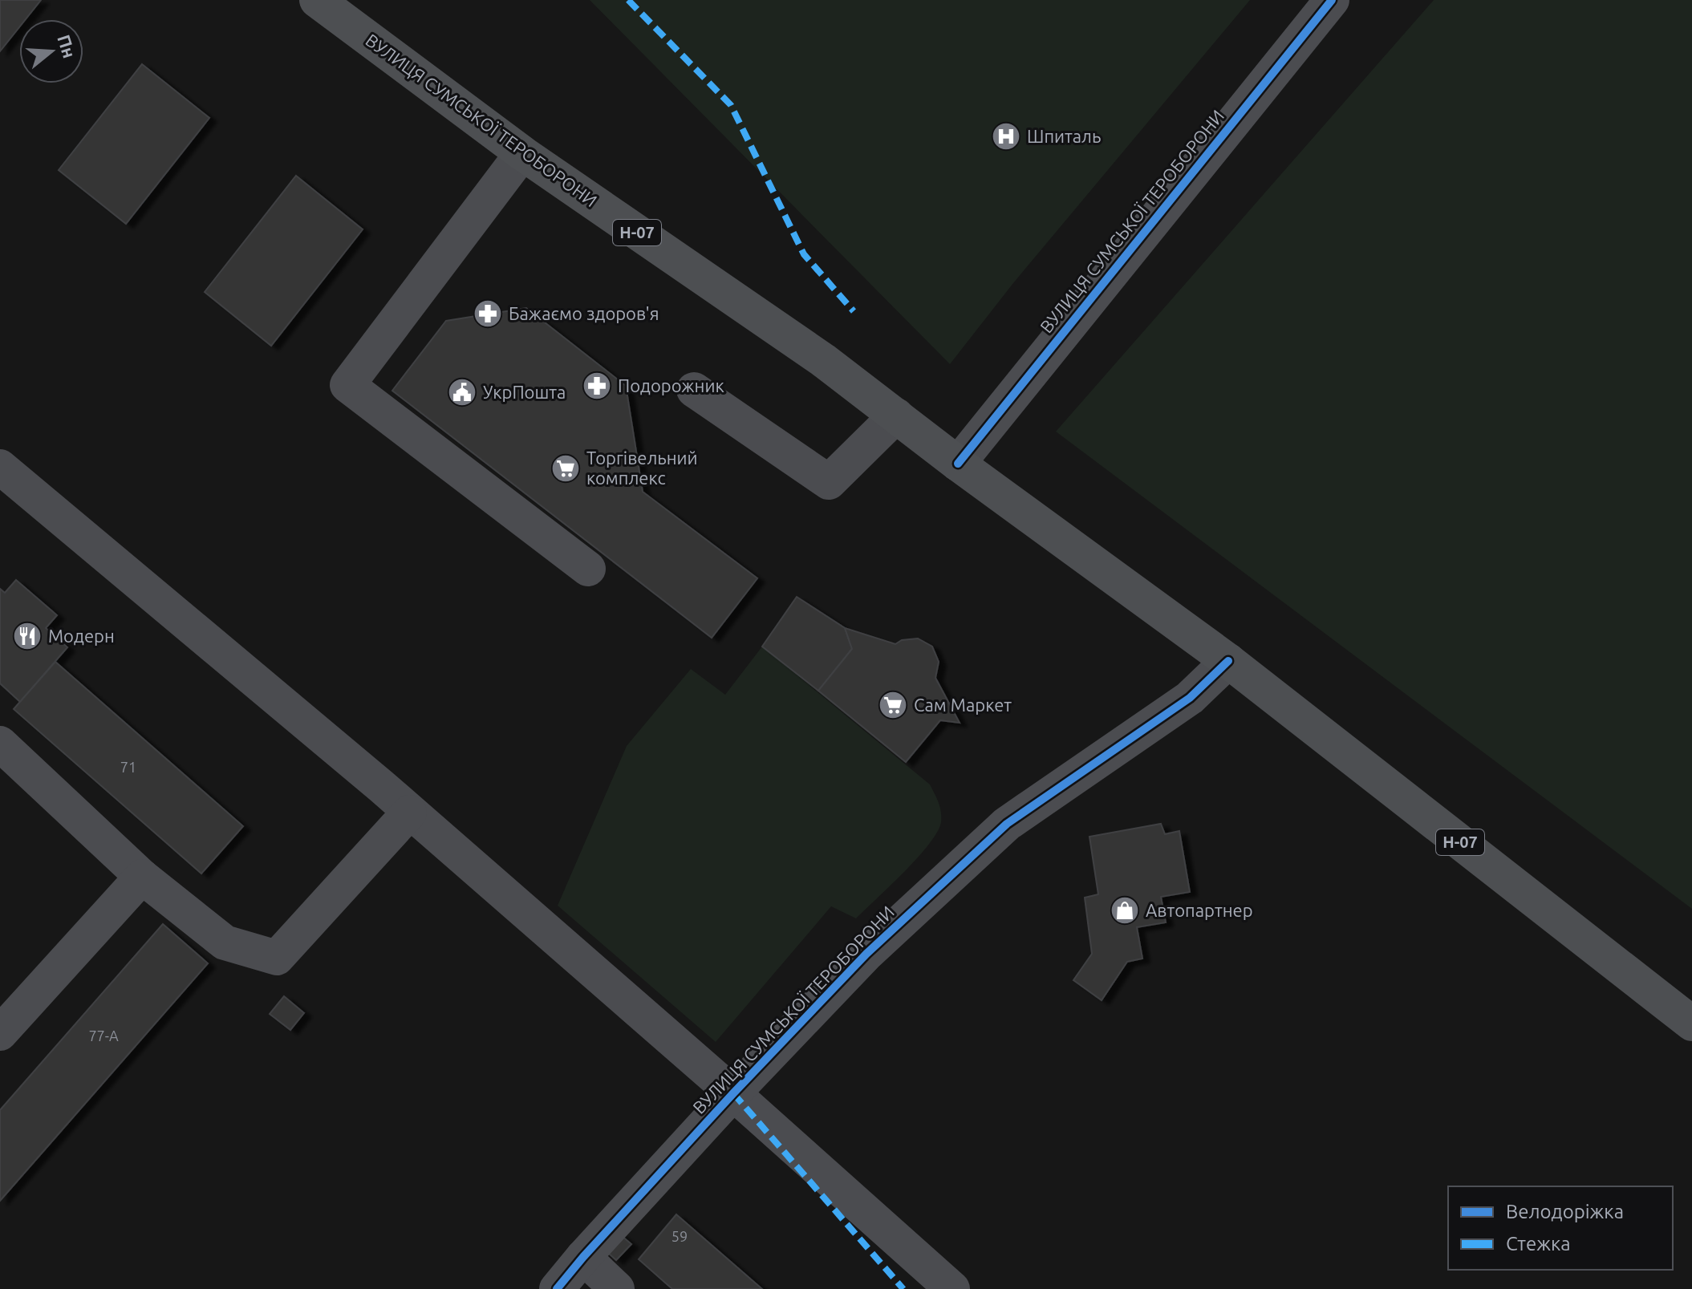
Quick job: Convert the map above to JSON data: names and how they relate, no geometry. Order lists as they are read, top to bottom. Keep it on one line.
{"streets":{"main road":["ВУЛИЦЯ СУМСЬКОЇ ТЕРОБОРОНИ","Н-07"]},"places":{"hospital":["Шпиталь"],"pharmacy":["Бажаємо здоров'я","Подорожник"],"public building":["УкрПошта"],"supermarket":["Торгівельний комплекс","Сам Маркет"],"restaurant":["Модерн"],"shop":["Автопартнер"]},"house_numbers":["71","77-А","59"],"legend":["Велодоріжка","Стежка"],"north":"right"}
